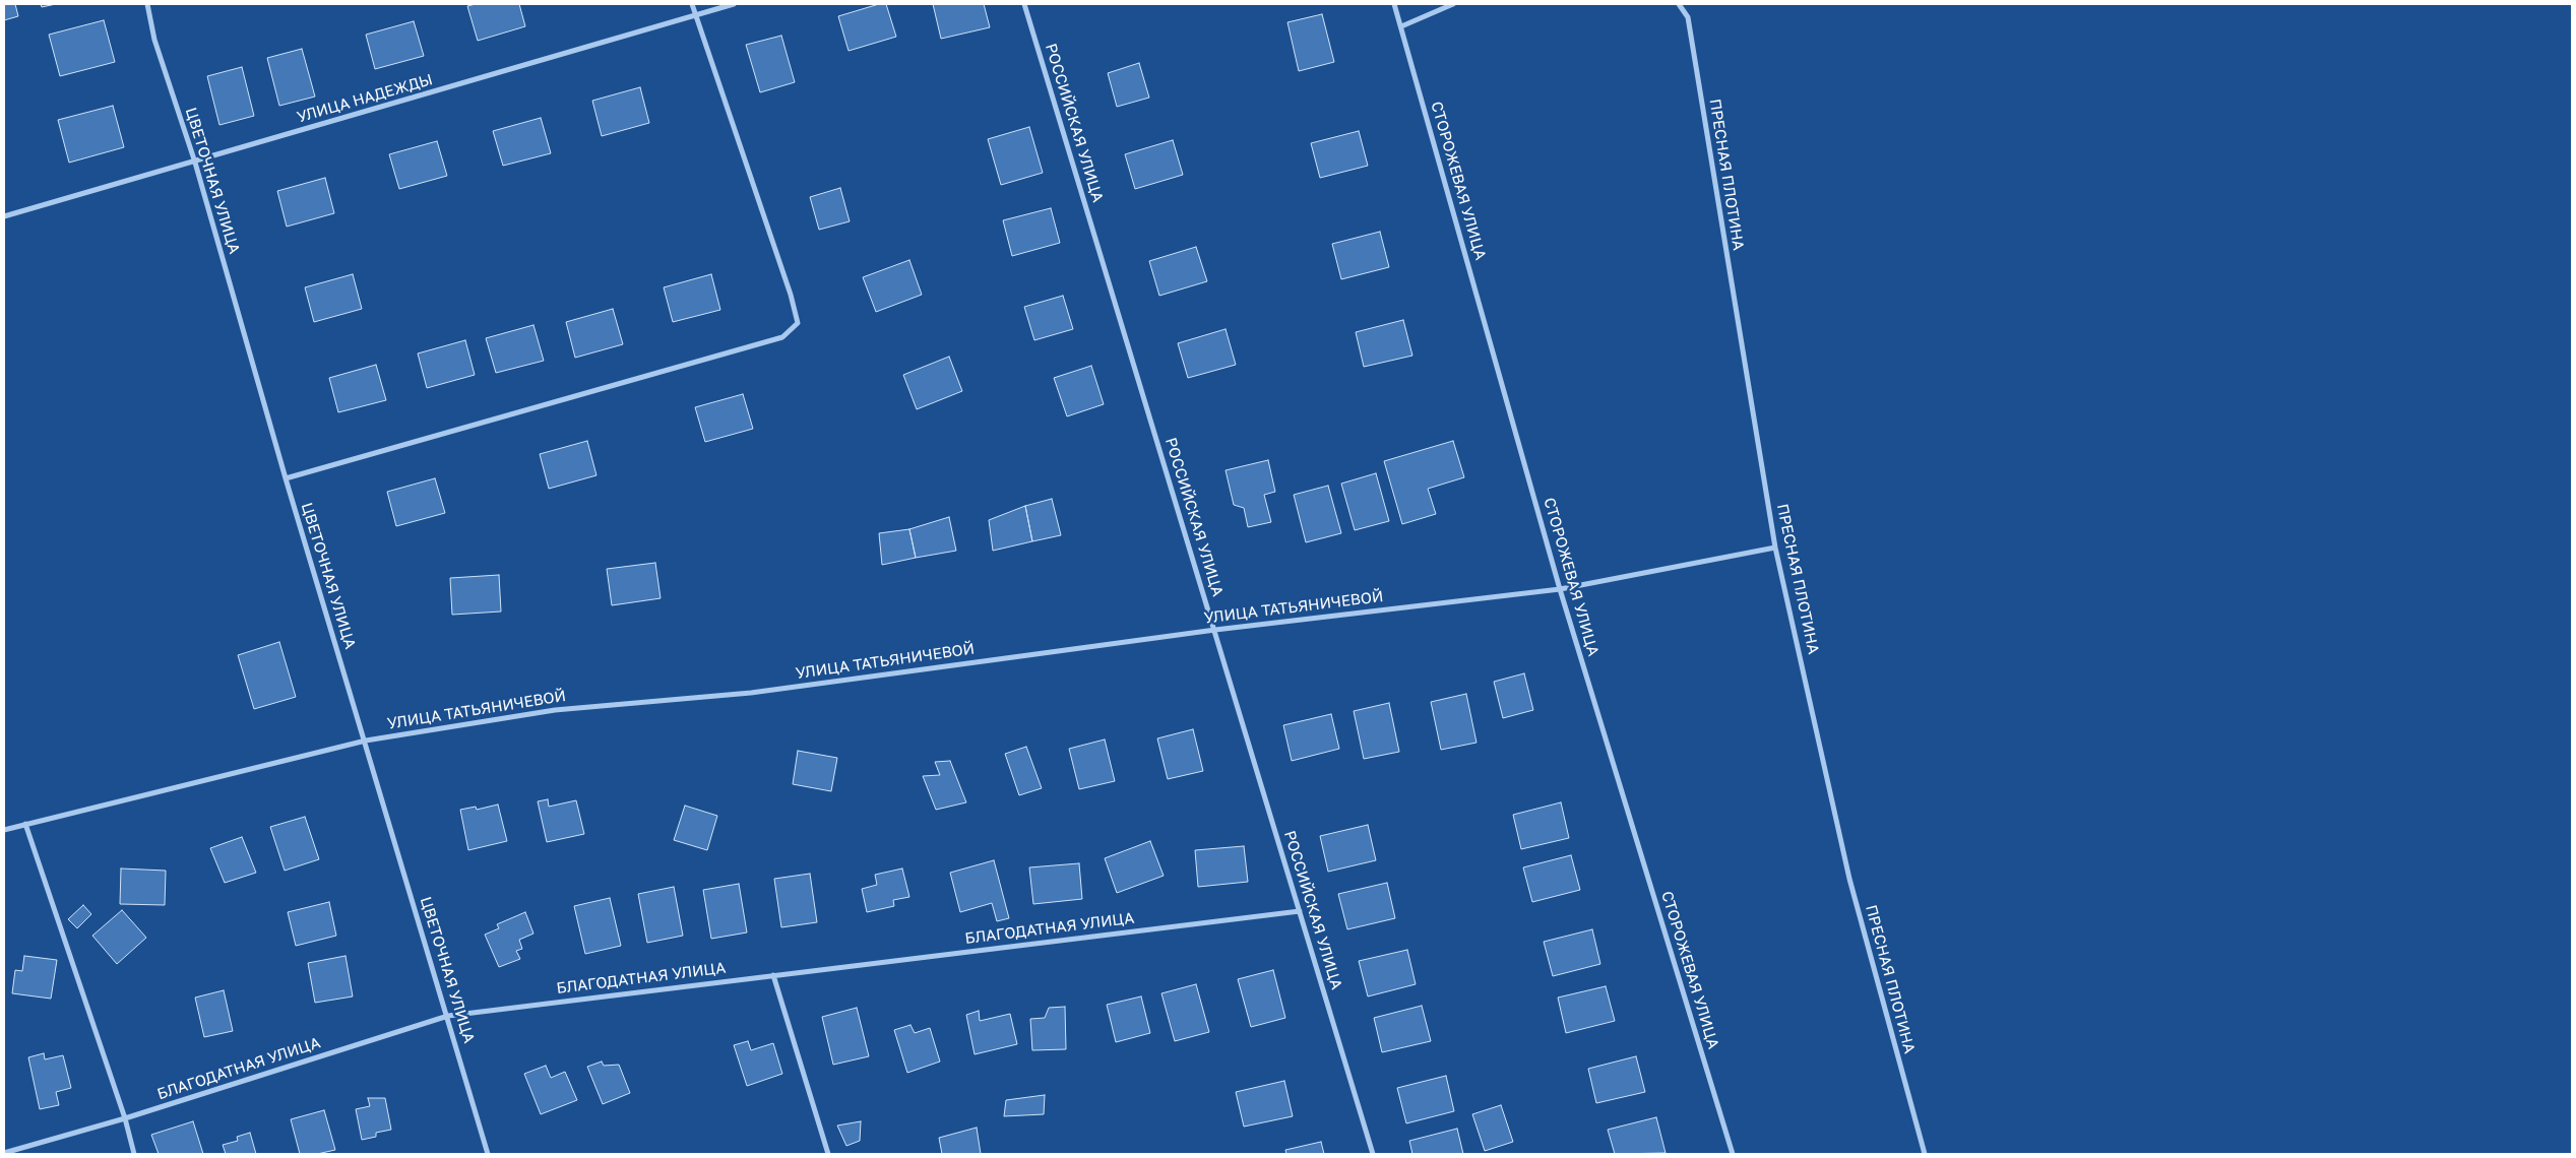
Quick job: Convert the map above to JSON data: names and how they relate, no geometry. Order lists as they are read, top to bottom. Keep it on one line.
{"streets":{"street":["УЛИЦА НАДЕЖДЫ","РОССИЙСКАЯ УЛИЦА","ПРЕСНАЯ ПЛОТИНА","ЦВЕТОЧНАЯ УЛИЦА","СТОРОЖЕВАЯ УЛИЦА","УЛИЦА ТАТЬЯНИЧЕВОЙ","БЛАГОДАТНАЯ УЛИЦА"]},"crossings":[["УЛИЦА НАДЕЖДЫ","ЦВЕТОЧНАЯ УЛИЦА"],["РОССИЙСКАЯ УЛИЦА","УЛИЦА ТАТЬЯНИЧЕВОЙ"],["РОССИЙСКАЯ УЛИЦА","БЛАГОДАТНАЯ УЛИЦА"],["ПРЕСНАЯ ПЛОТИНА","УЛИЦА ТАТЬЯНИЧЕВОЙ"],["ЦВЕТОЧНАЯ УЛИЦА","УЛИЦА ТАТЬЯНИЧЕВОЙ"],["ЦВЕТОЧНАЯ УЛИЦА","БЛАГОДАТНАЯ УЛИЦА"],["СТОРОЖЕВАЯ УЛИЦА","УЛИЦА ТАТЬЯНИЧЕВОЙ"]]}
